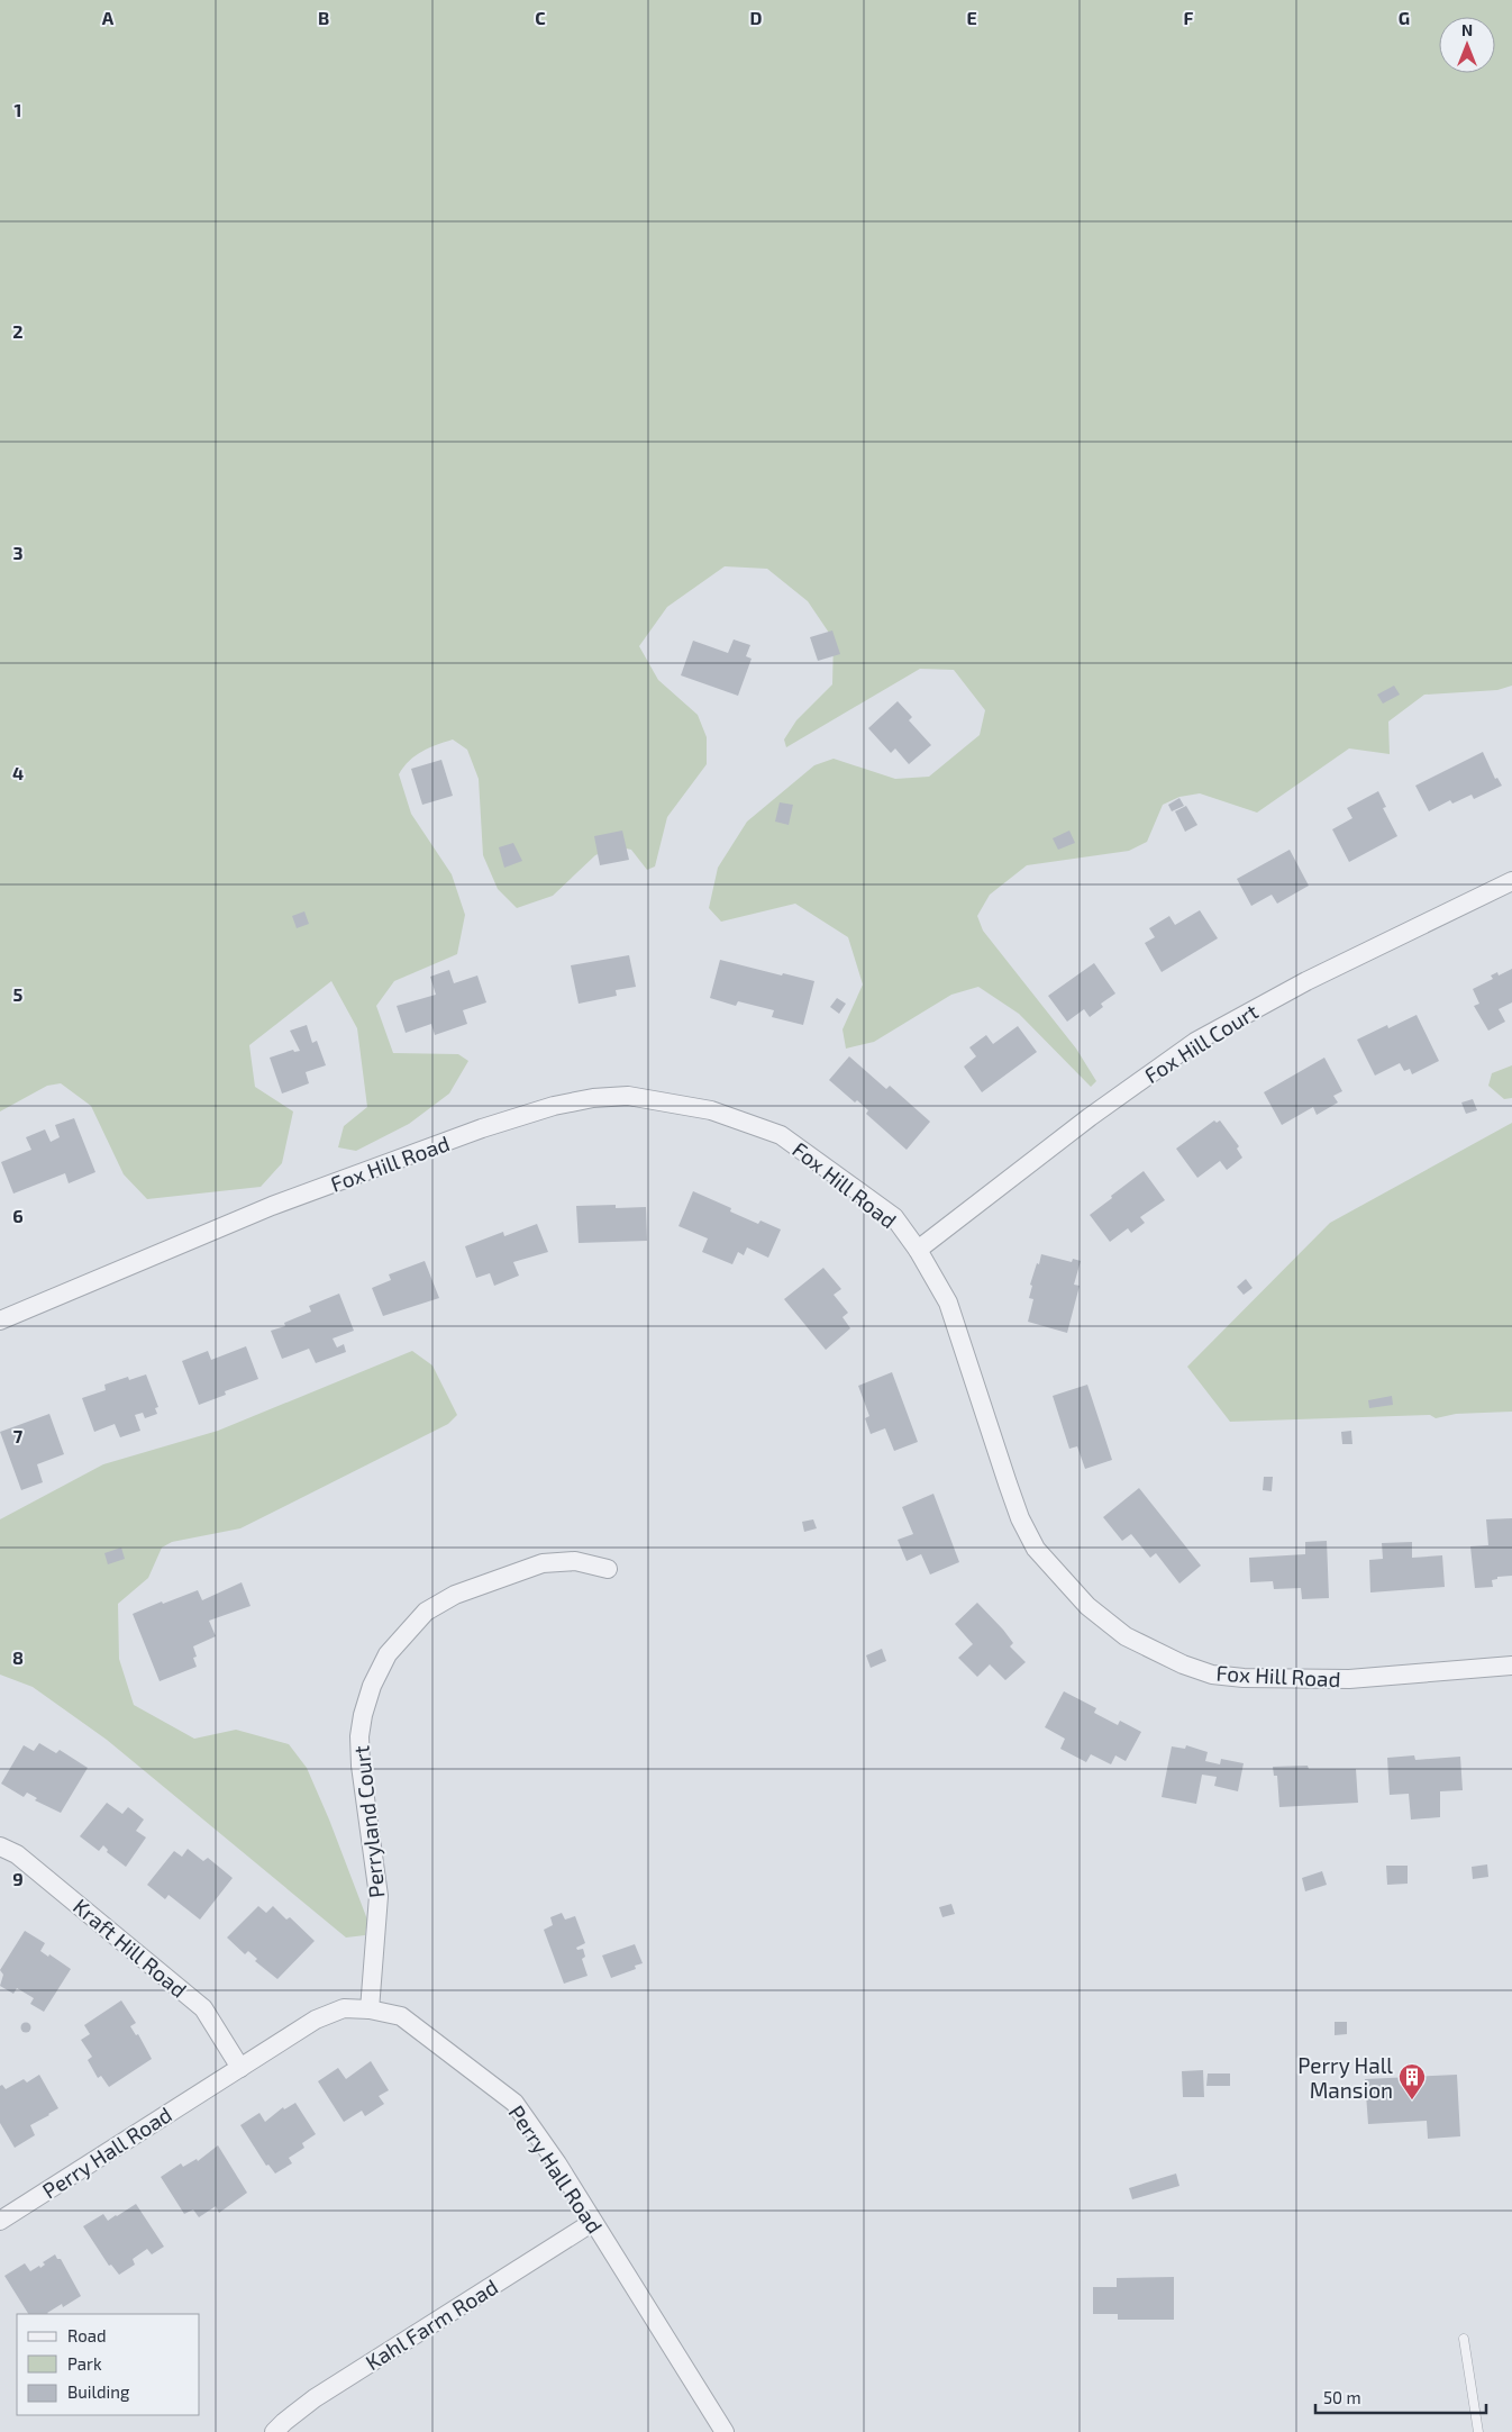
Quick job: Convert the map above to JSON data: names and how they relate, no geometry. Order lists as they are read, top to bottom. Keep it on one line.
{"streets":{"street":["Fox Hill Court","Fox Hill Road","Perryland Court","Kraft Hill Road","Perry Hall Road","Kahl Farm Road"]},"crossings":[["Fox Hill Court","Fox Hill Road"],["Perryland Court","Perry Hall Road"],["Kraft Hill Road","Perry Hall Road"],["Perry Hall Road","Kahl Farm Road"]],"places":{"building":["Perry Hall Mansion"]},"legend":["Road","Park","Building"],"scale_bar":"50 m","north":"top","grid":{"columns":["A","B","C","D","E","F","G"],"rows":["1","2","3","4","5","6","7","8","9"]}}
